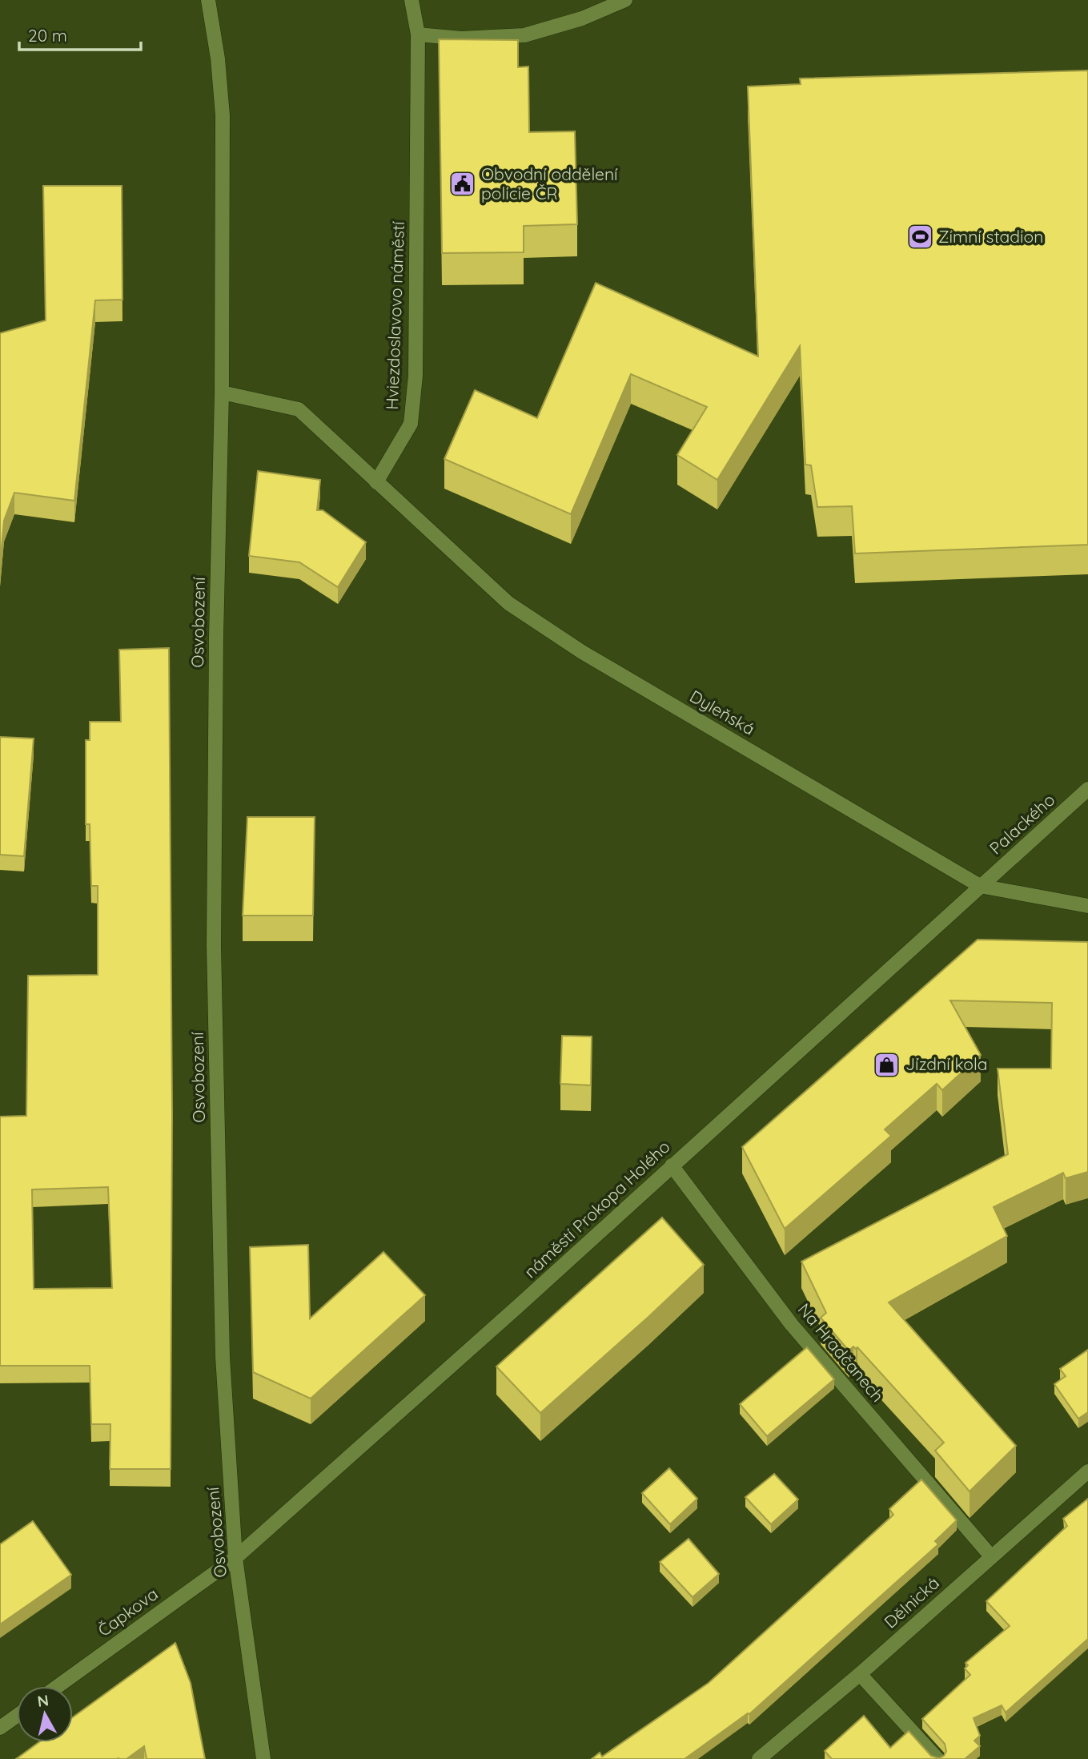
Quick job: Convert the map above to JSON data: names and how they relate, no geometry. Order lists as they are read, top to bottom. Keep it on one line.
{"streets":{"street":["Hviezdoslavovo náměstí","Osvobození","Dyleňská","Palackého","náměstí Prokopa Holého","Na Hradčanech","Dělnická","Čapkova"]},"crossings":[["Hviezdoslavovo náměstí","Dyleňská"],["Osvobození","náměstí Prokopa Holého"],["Osvobození","Čapkova"],["Dyleňská","Palackého"],["Dyleňská","náměstí Prokopa Holého"],["Palackého","náměstí Prokopa Holého"],["náměstí Prokopa Holého","Na Hradčanech"],["náměstí Prokopa Holého","Čapkova"],["Na Hradčanech","Dělnická"]],"places":{"public building":["Obvodní oddělení policie ČR"],"sports":["Zimní stadion"],"shop":["Jízdní kola"]},"scale_bar":"20 m","north":"top"}
